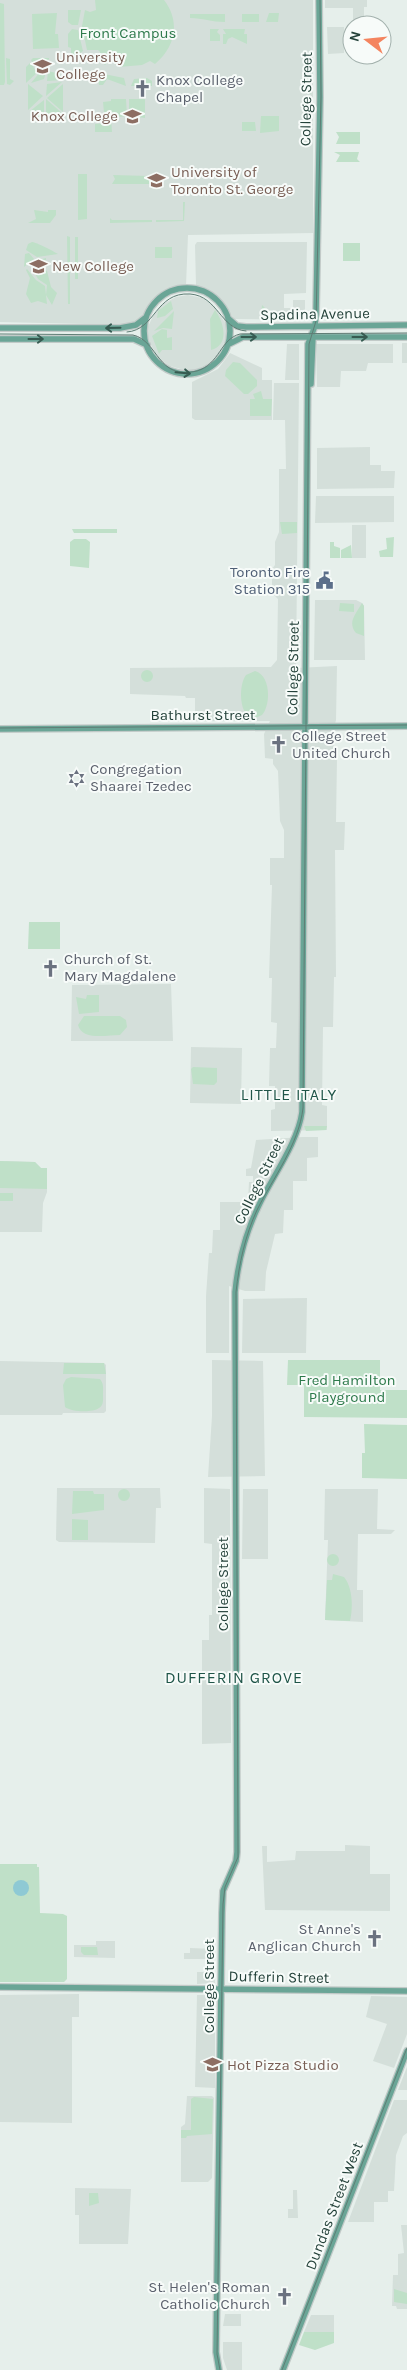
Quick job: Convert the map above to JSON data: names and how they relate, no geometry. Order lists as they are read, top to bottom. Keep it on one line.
{"streets":{"main road":["College Street","Spadina Avenue","Bathurst Street","Dufferin Street","Dundas Street West"]},"crossings":[["College Street","Spadina Avenue"],["College Street","Bathurst Street"],["College Street","Dufferin Street"]],"districts":["LITTLE ITALY","DUFFERIN GROVE"],"parks":["Front Campus","Fred Hamilton Playground"],"places":{"school or university":["University College","Knox College","University of Toronto St. George","New College","Hot Pizza Studio"],"church":["Knox College Chapel","College Street United Church","Church of St. Mary Magdalene","St Anne's Anglican Church","St. Helen's Roman Catholic Church"],"public building":["Toronto Fire Station 315"],"synagogue":["Congregation Shaarei Tzedec"]},"north":"left"}
